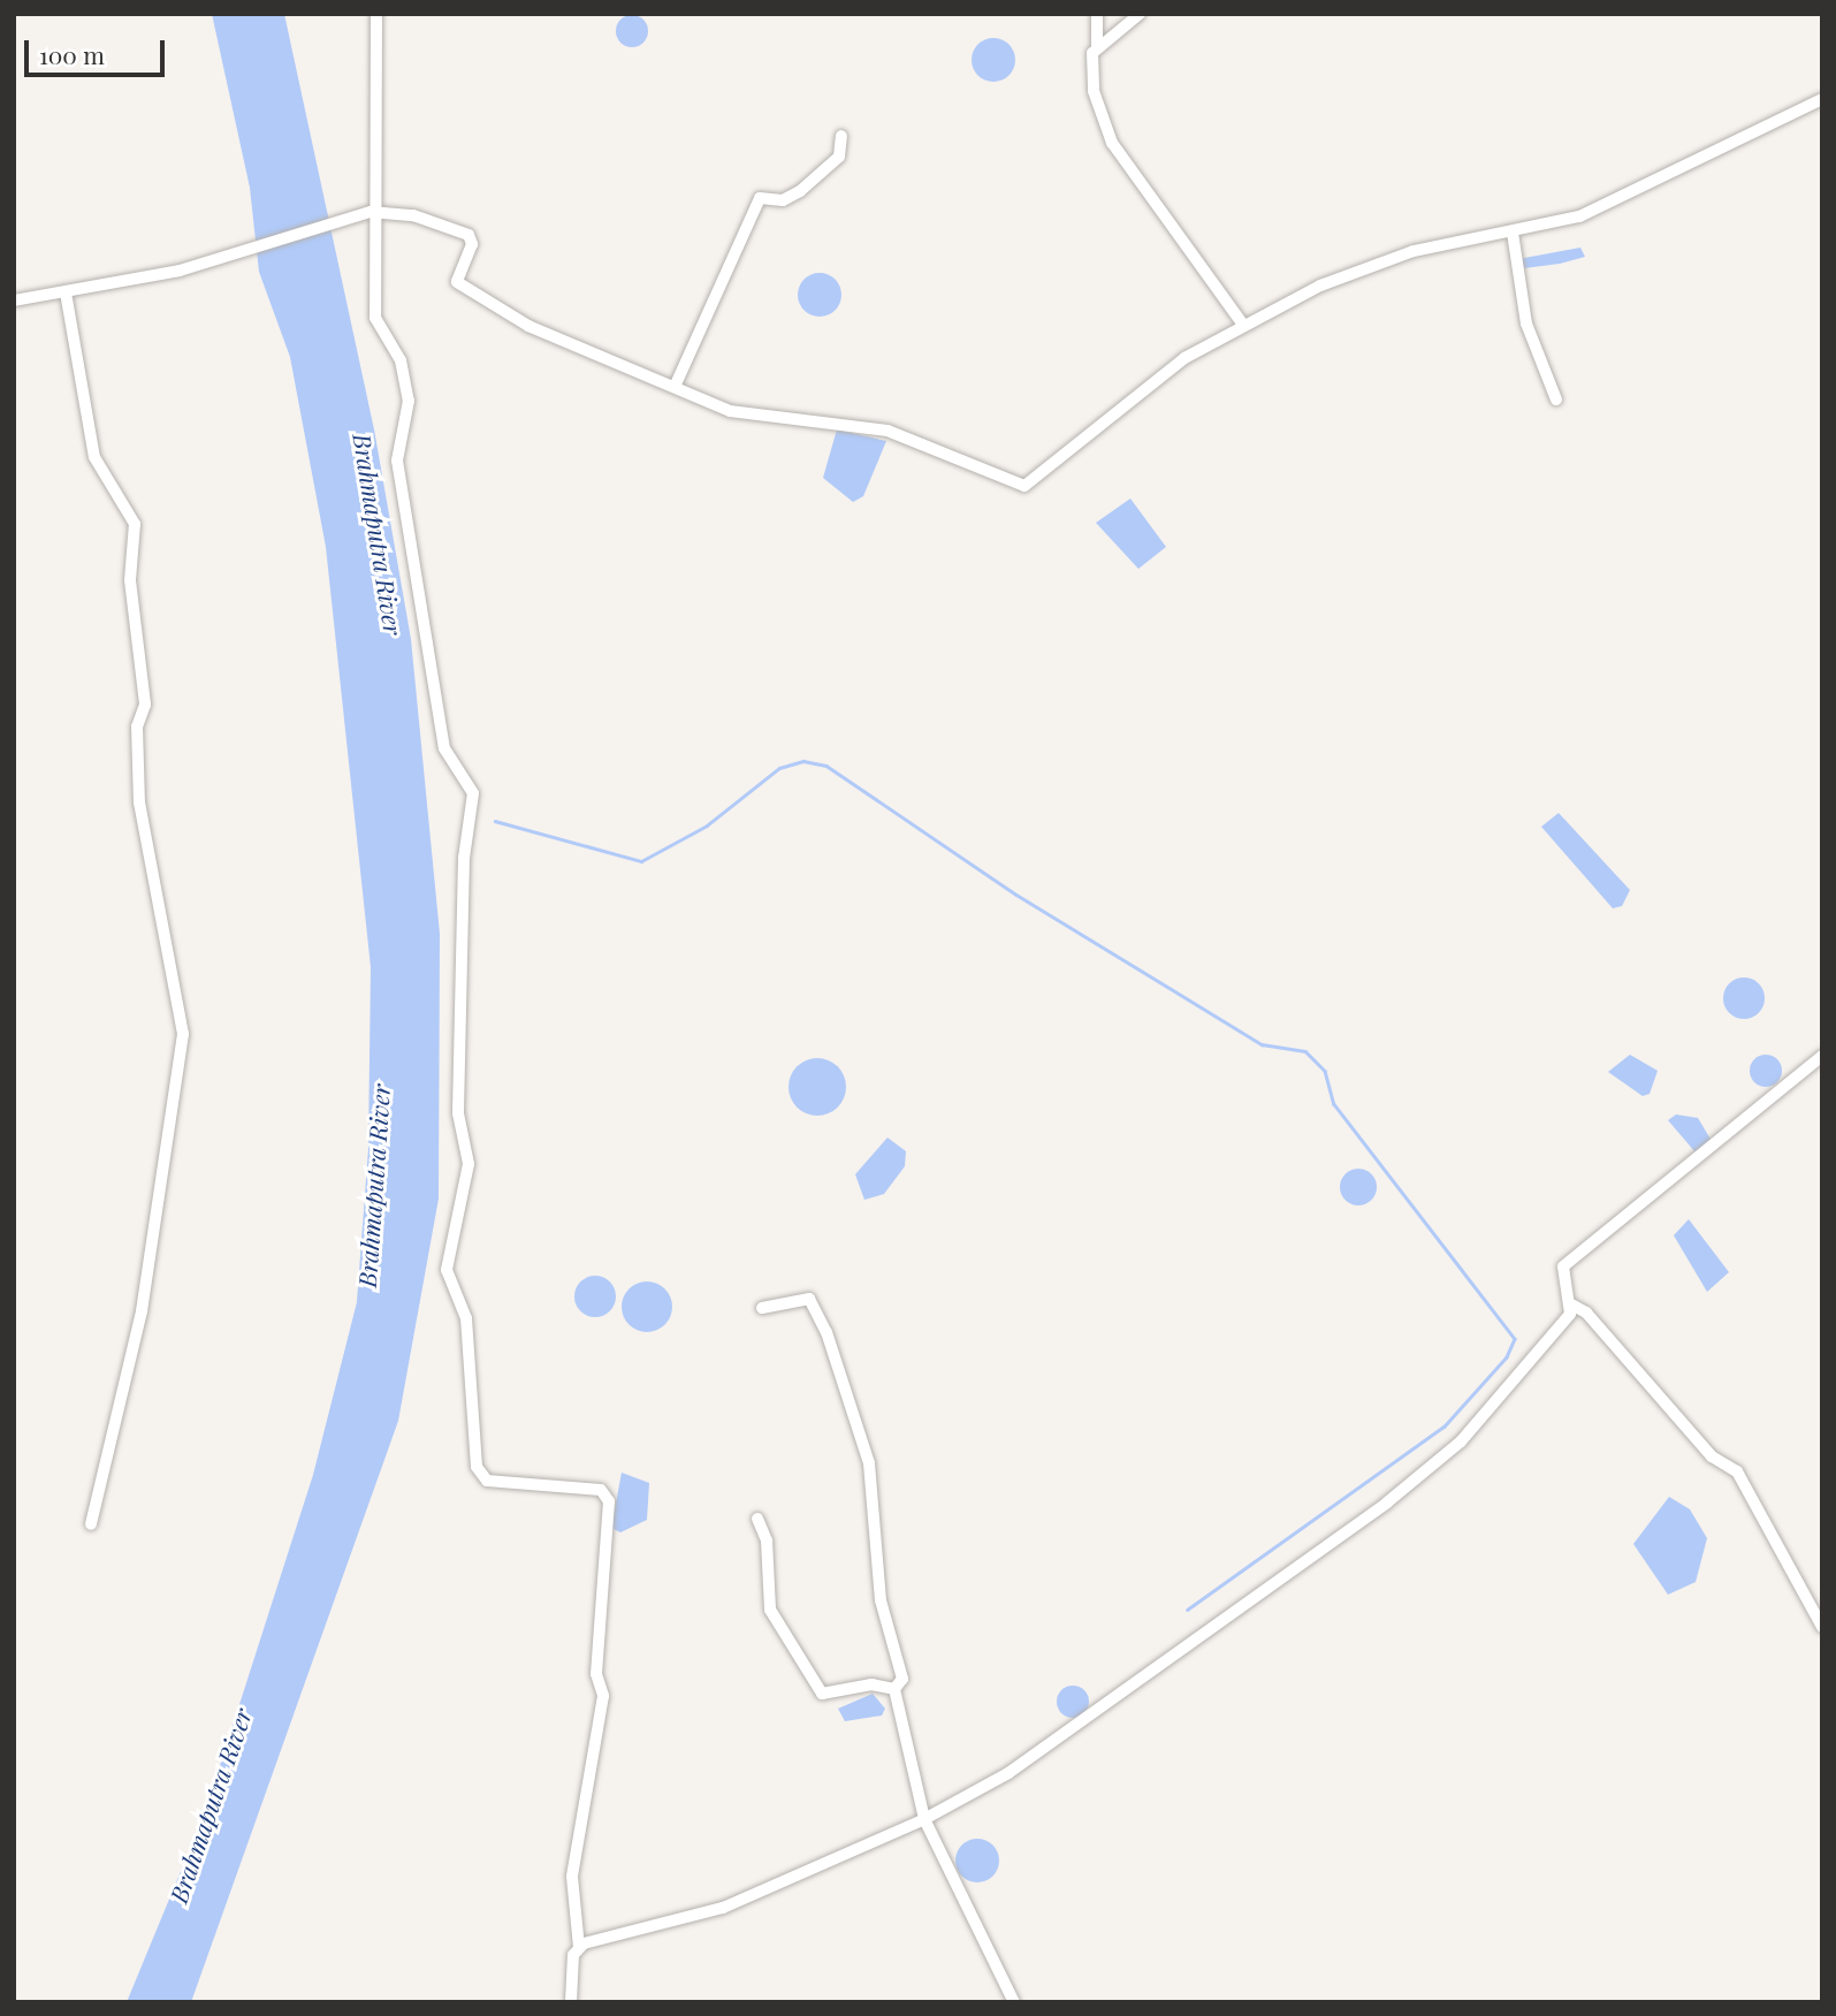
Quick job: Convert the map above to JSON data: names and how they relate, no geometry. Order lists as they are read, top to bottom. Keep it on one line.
{"water":["Brahmaputra River"],"scale_bar":"100 m"}
